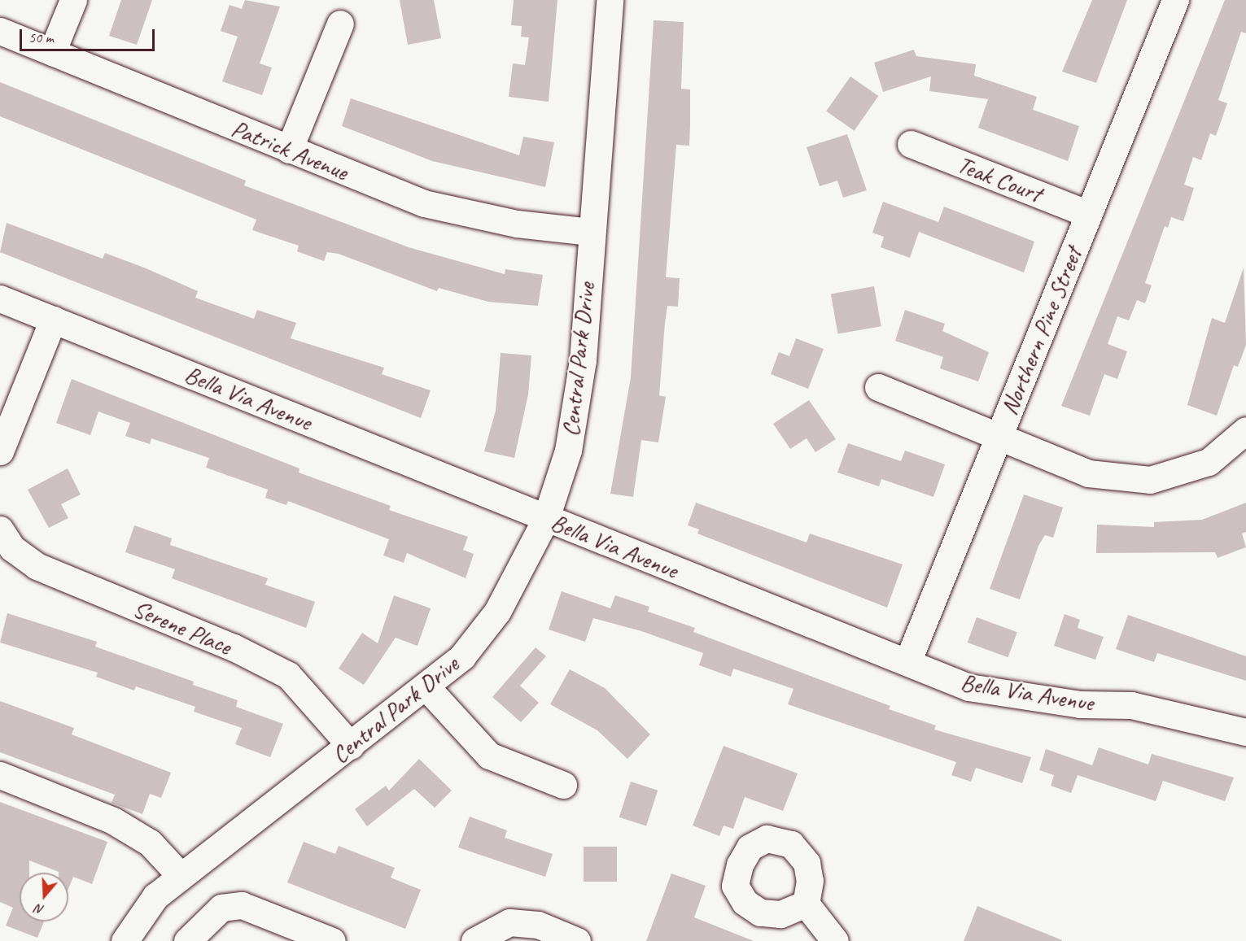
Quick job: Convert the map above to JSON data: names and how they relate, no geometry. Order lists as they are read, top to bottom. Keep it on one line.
{"streets":{"street":["Patrick Avenue","Teak Court","Northern Pine Street","Central Park Drive","Bella Via Avenue","Serene Place"]},"crossings":[["Patrick Avenue","Central Park Drive"],["Teak Court","Northern Pine Street"],["Northern Pine Street","Bella Via Avenue"],["Central Park Drive","Bella Via Avenue"],["Central Park Drive","Serene Place"]],"scale_bar":"50 m","north":"bottom"}
